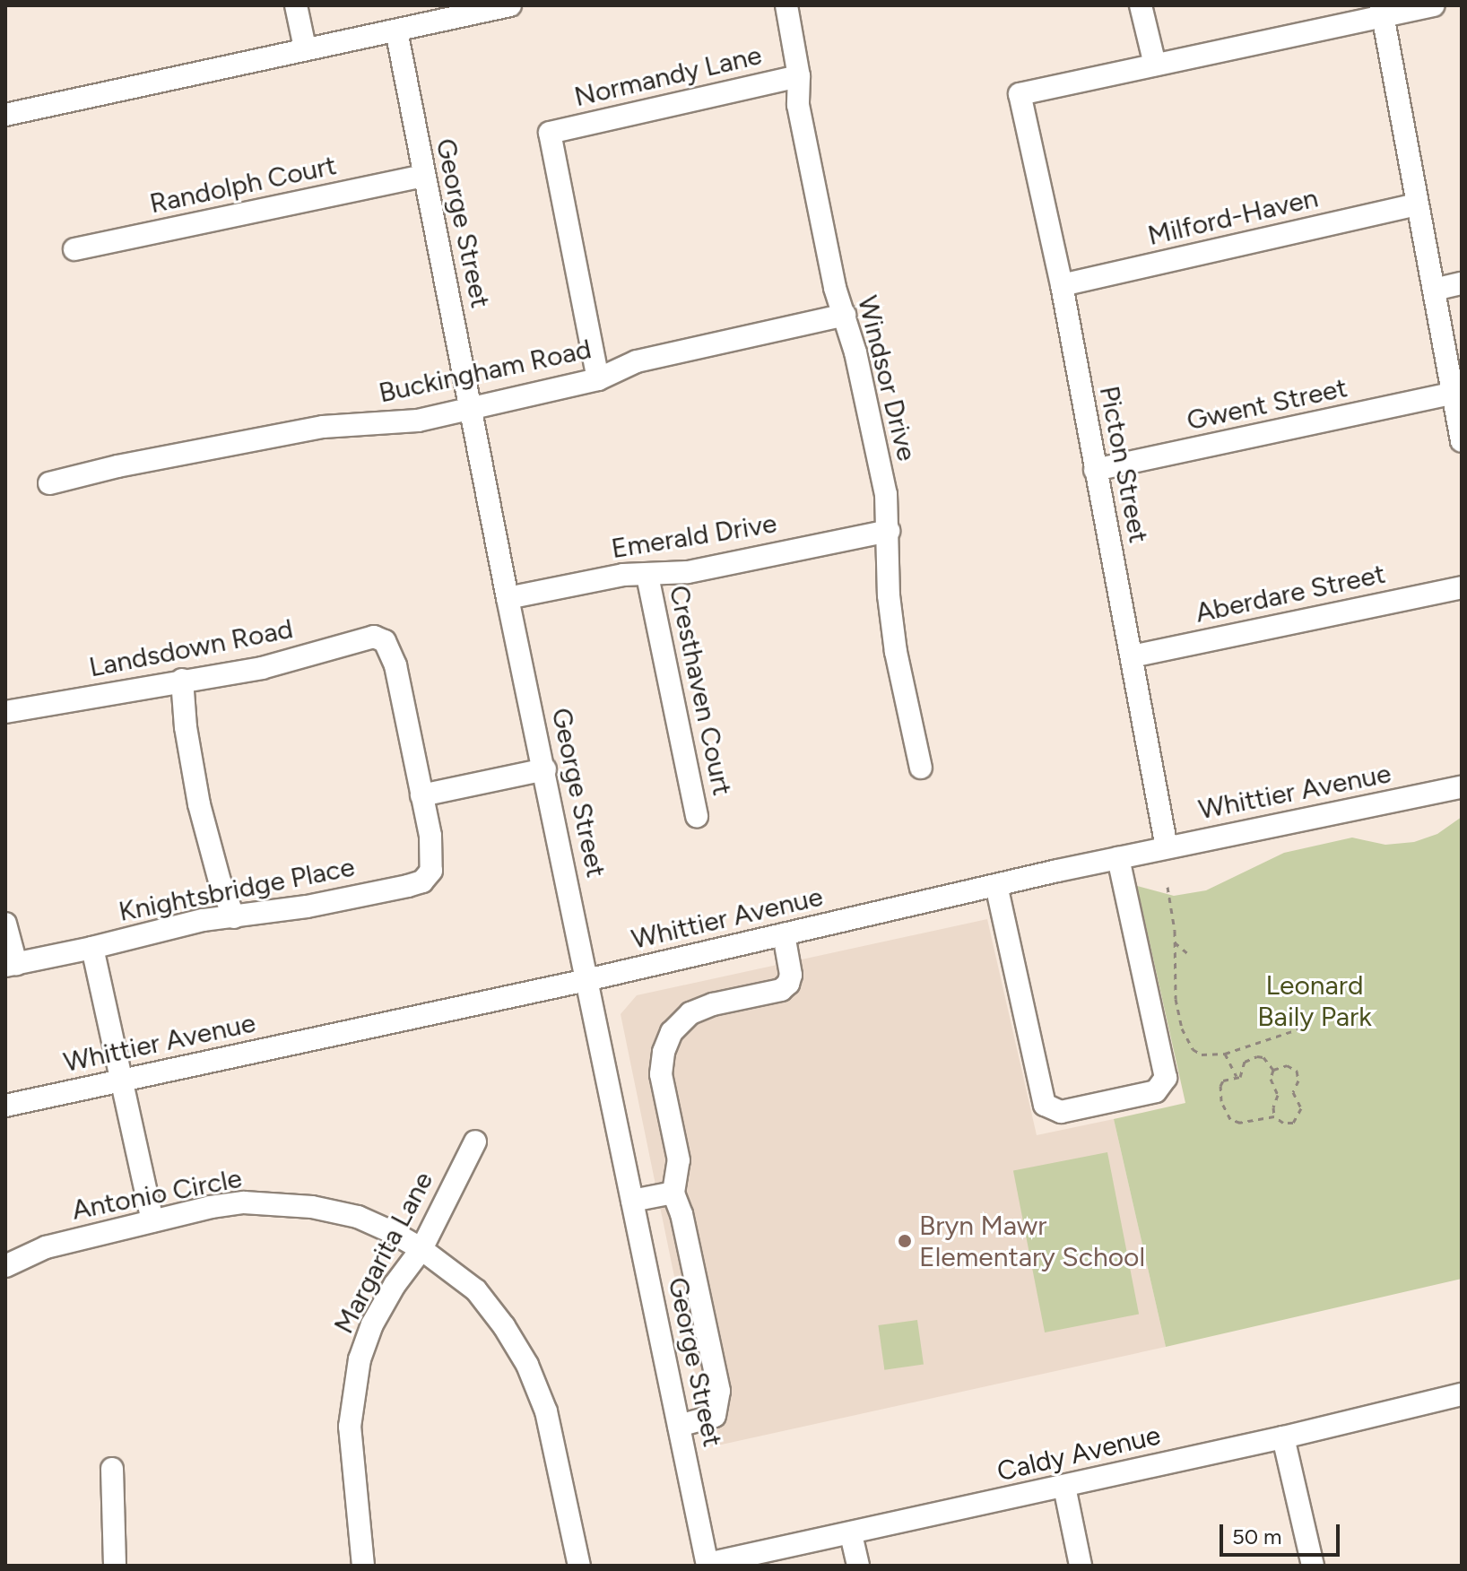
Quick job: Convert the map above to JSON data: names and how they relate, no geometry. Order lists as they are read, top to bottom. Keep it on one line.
{"streets":{"street":["Normandy Lane","Randolph Court","Milford-Haven","George Street","Buckingham Road","Windsor Drive","Gwent Street","Picton Street","Emerald Drive","Aberdare Street","Landsdown Road","Cresthaven Court","Whittier Avenue","Knightsbridge Place","Antonio Circle","Margarita Lane","Caldy Avenue"]},"crossings":[["Normandy Lane","Buckingham Road"],["Normandy Lane","Windsor Drive"],["Randolph Court","George Street"],["Milford-Haven","Picton Street"],["George Street","Buckingham Road"],["George Street","Emerald Drive"],["George Street","Whittier Avenue"],["George Street","Caldy Avenue"],["Buckingham Road","Windsor Drive"],["Windsor Drive","Emerald Drive"],["Gwent Street","Picton Street"],["Picton Street","Aberdare Street"],["Picton Street","Whittier Avenue"],["Emerald Drive","Cresthaven Court"],["Landsdown Road","Knightsbridge Place"],["Antonio Circle","Margarita Lane"]],"parks":["Leonard Baily Park"],"places":["Bryn Mawr Elementary School"],"scale_bar":"50 m"}
